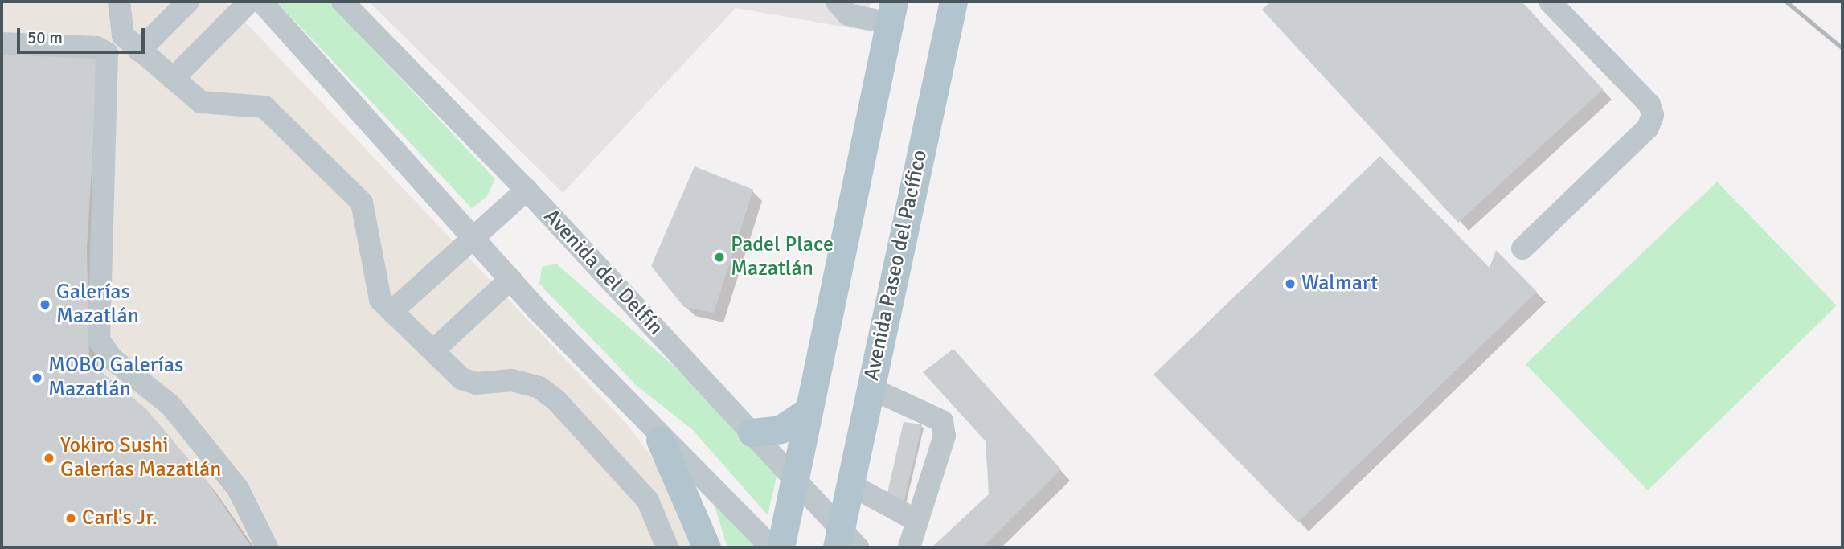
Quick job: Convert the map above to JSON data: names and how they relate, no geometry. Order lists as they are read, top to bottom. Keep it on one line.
{"streets":{"main road":["Avenida Paseo del Pacífico"],"street":["Avenida del Delfín"]},"crossings":[["Avenida Paseo del Pacífico","Avenida del Delfín"]],"places":["Padel Place Mazatlán","Walmart","Galerías Mazatlán","MOBO Galerías Mazatlán","Yokiro Sushi Galerías Mazatlán","Carl's Jr."],"scale_bar":"50 m"}
